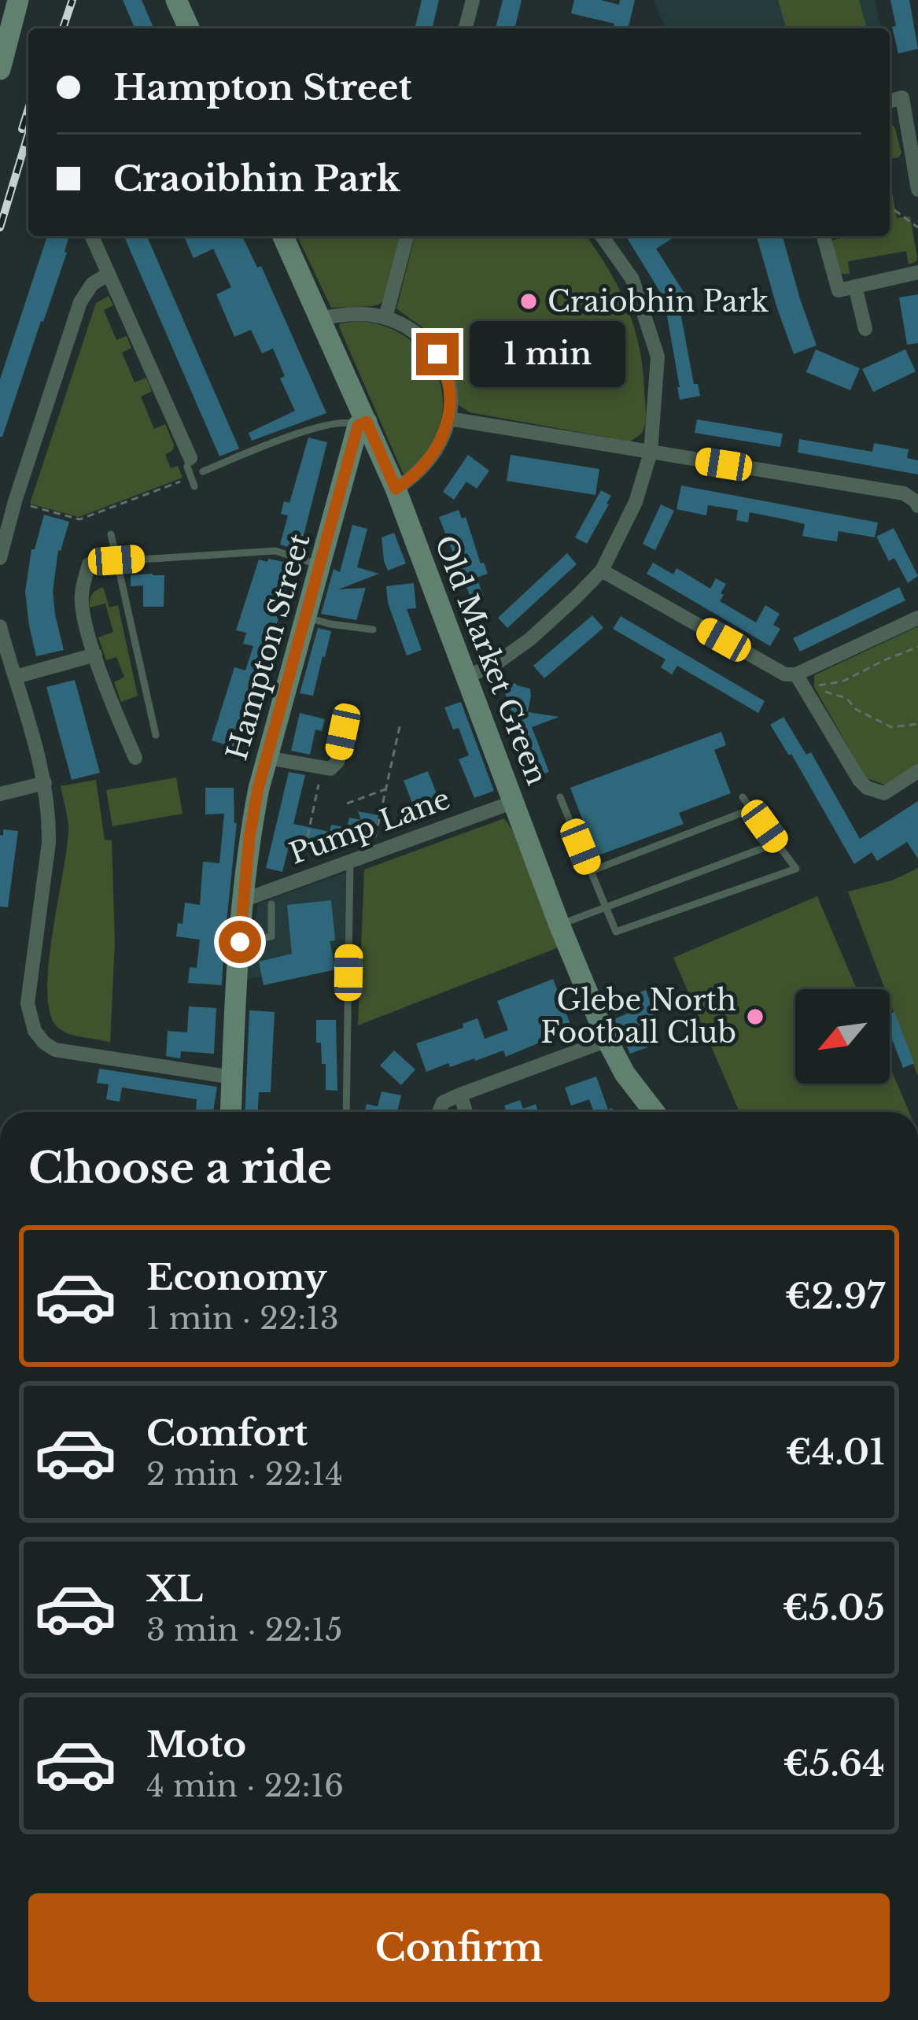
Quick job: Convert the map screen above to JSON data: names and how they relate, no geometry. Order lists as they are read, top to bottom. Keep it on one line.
{"streets":{"main road":["Hampton Street","Old Market Green"],"street":["Pump Lane"]},"crossings":[["Hampton Street","Old Market Green"],["Hampton Street","Pump Lane"],["Old Market Green","Pump Lane"]],"places":["Craiobhin Park","Glebe North Football Club"],"north":"bottom left","page":{"banner":["Hampton Street","Craoibhin Park"],"bubble":"1 min","heading":"Choose a ride","list":[{"name":"Economy","note":"1 min · 22:13","value":"€2.97"},{"name":"Comfort","note":"2 min · 22:14","value":"€4.01"},{"name":"XL","note":"3 min · 22:15","value":"€5.05"},{"name":"Moto","note":"4 min · 22:16","value":"€5.64"}],"buttons":"Confirm"}}
